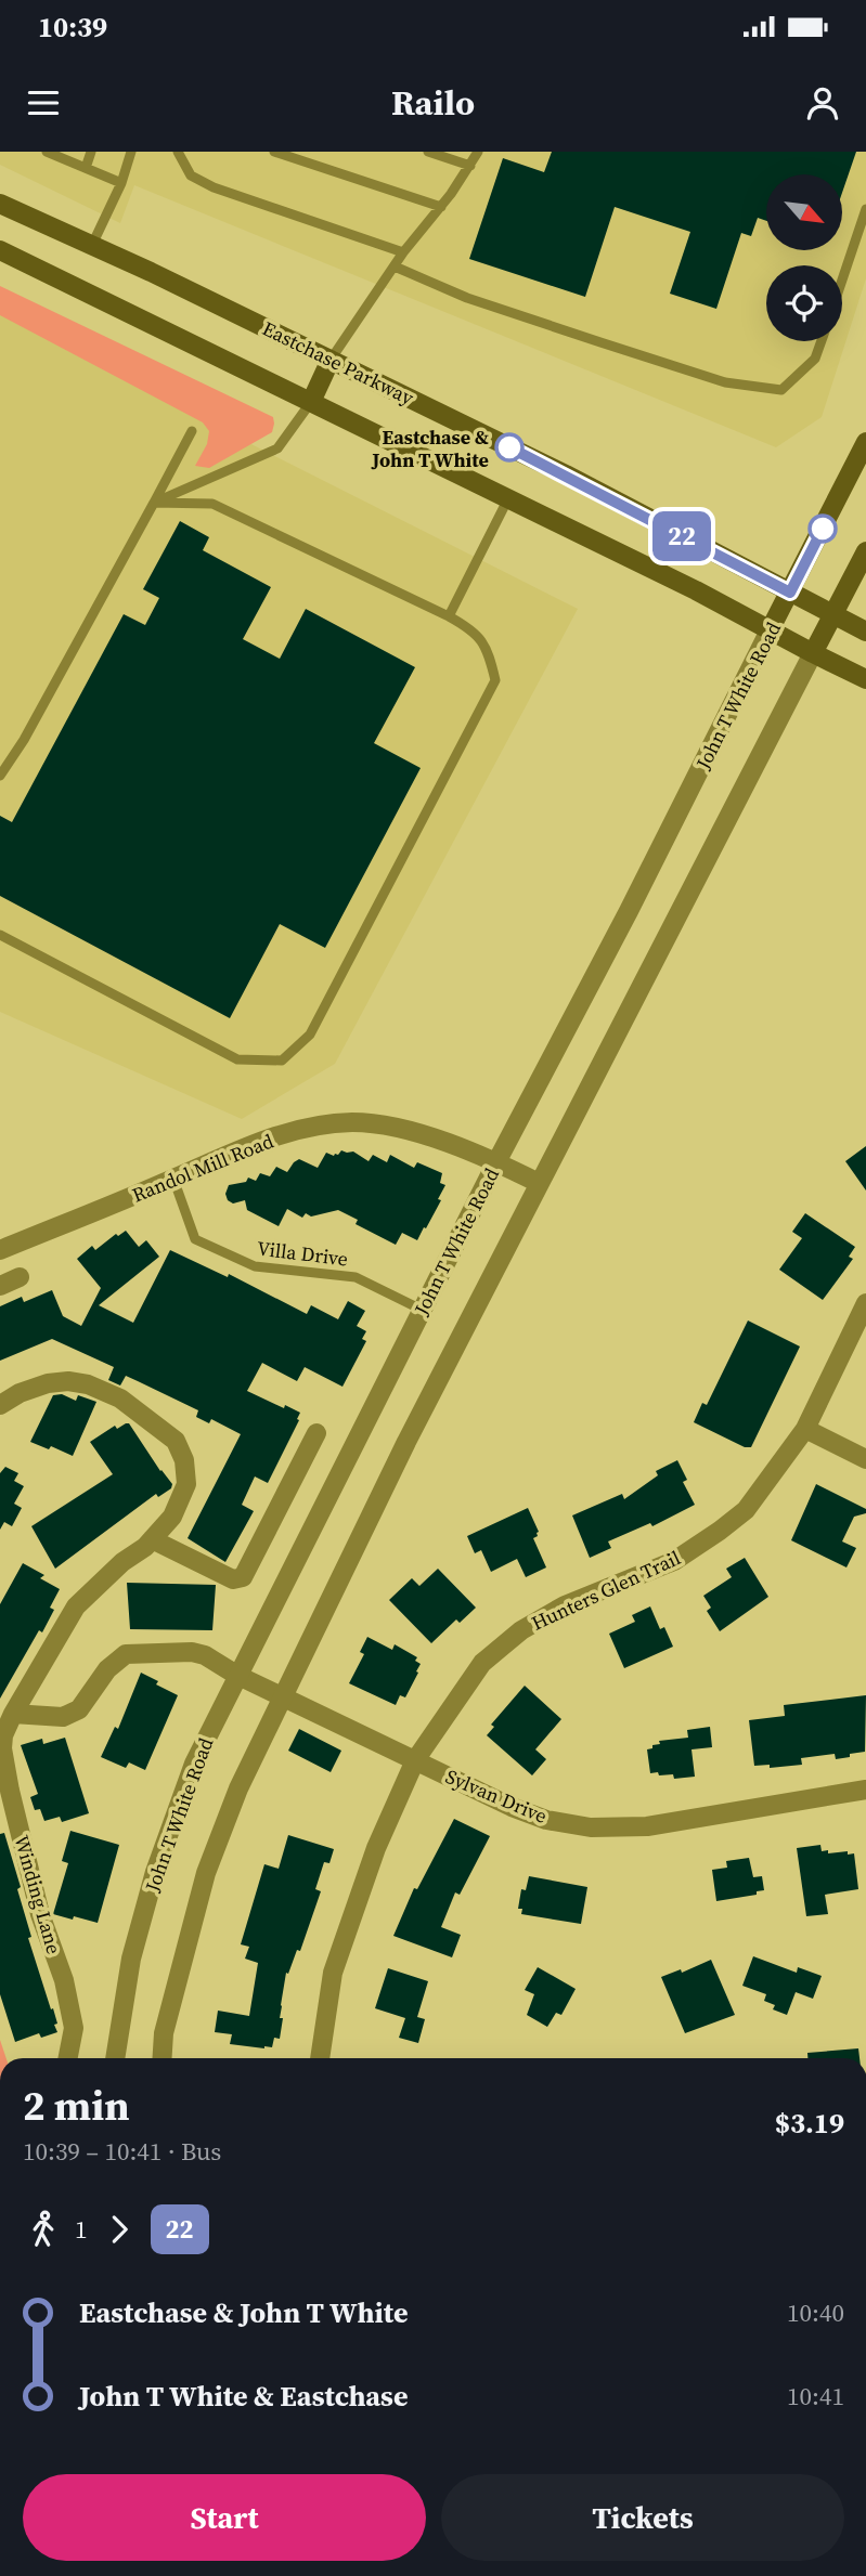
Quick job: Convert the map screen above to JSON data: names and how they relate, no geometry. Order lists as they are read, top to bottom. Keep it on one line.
{"streets":{"main road":["Eastchase Parkway","John T White Road"],"street":["Randol Mill Road","Hunters Glen Trail","Sylvan Drive","Winding Lane"],"lane":["Villa Drive"]},"crossings":[["Eastchase Parkway","John T White Road"],["John T White Road","Randol Mill Road"],["John T White Road","Villa Drive"],["John T White Road","Sylvan Drive"],["Randol Mill Road","Villa Drive"],["Hunters Glen Trail","Sylvan Drive"],["Sylvan Drive","Winding Lane"]],"places":["Eastchase & John T White"],"lines":["bus line 22"],"north":"bottom right","page":{"status":"10:39","header":"Railo","on_map":"22","heading":["2 min","10:39 – 10:41 · Bus","$3.19"],"legs":["1","22"],"list":[{"name":"Eastchase & John T White","value":"10:40"},{"name":"John T White & Eastchase","value":"10:41"}],"buttons":["Start","Tickets"]}}
